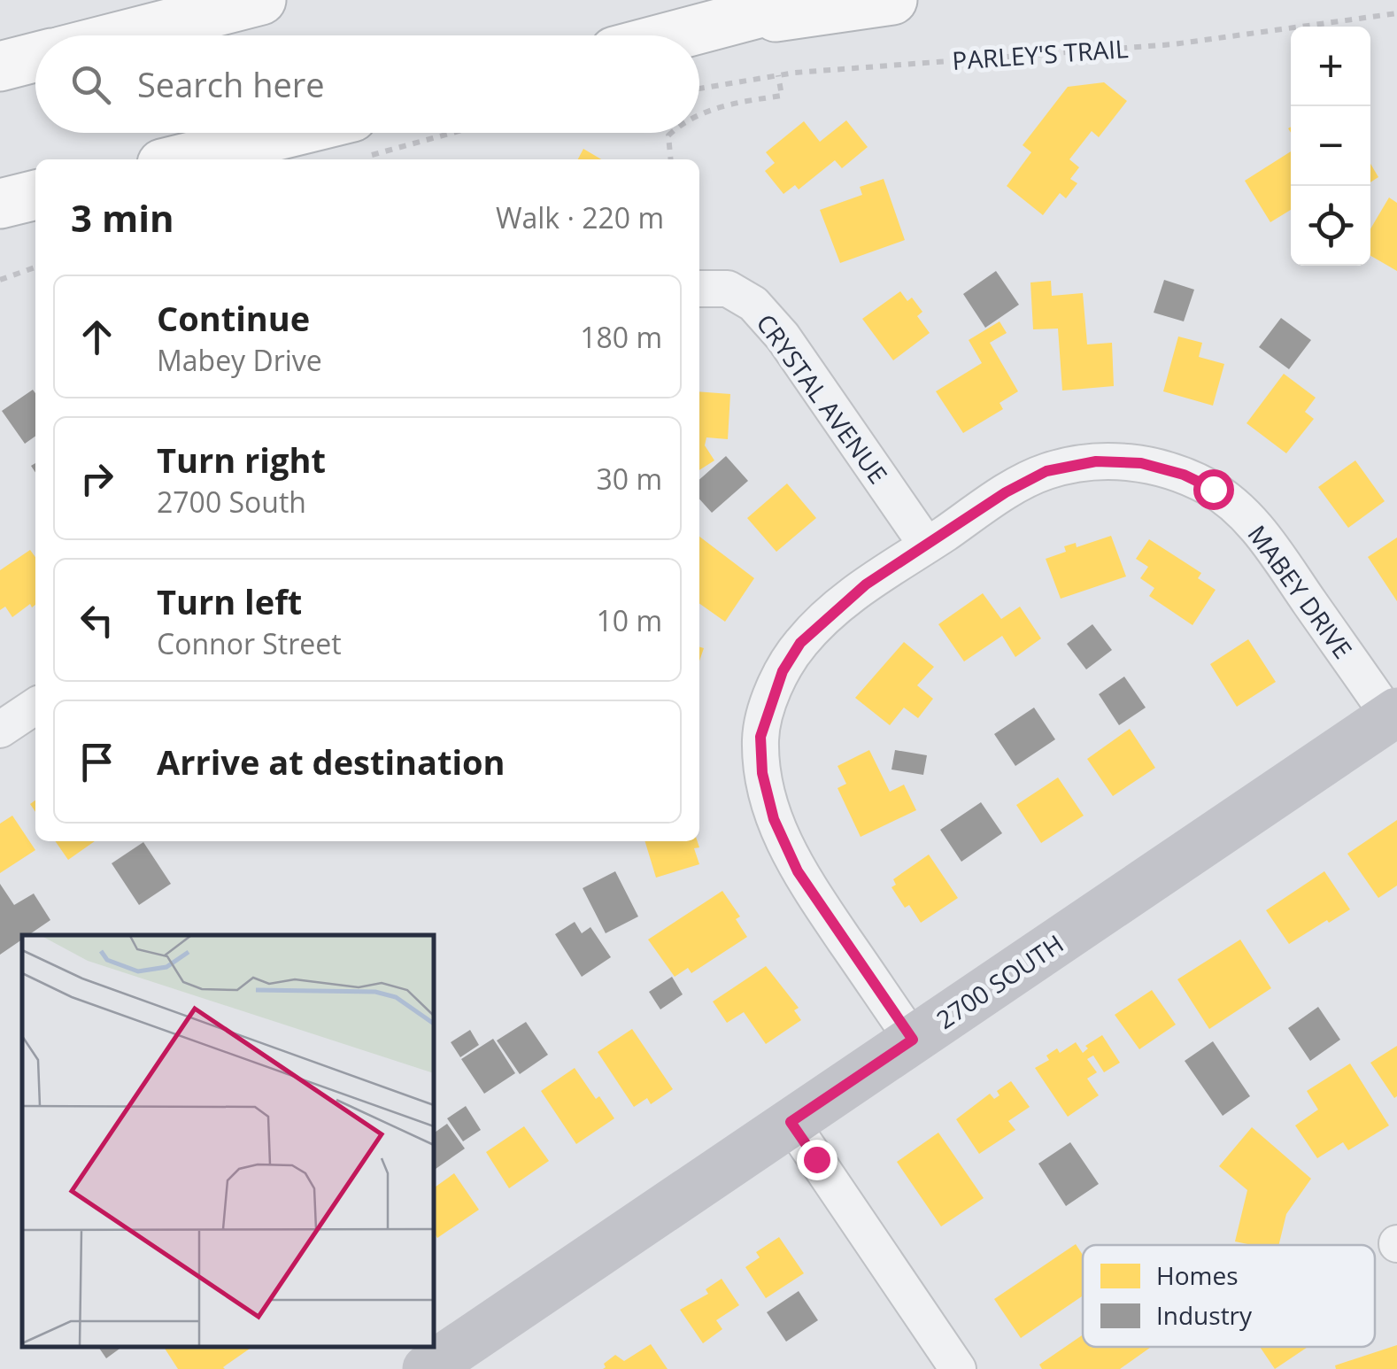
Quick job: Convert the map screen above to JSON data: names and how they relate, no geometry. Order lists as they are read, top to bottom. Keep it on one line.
{"streets":{"street":["CRYSTAL AVENUE","MABEY DRIVE","2700 SOUTH"],"path":["PARLEY'S TRAIL"]},"crossings":[["CRYSTAL AVENUE","MABEY DRIVE"],["MABEY DRIVE","2700 SOUTH"]],"legend":["Homes","Industry"],"page":{"map_buttons":["+","−"],"search":"Search here","heading":["3 min","Walk · 220 m"],"list":[["Continue","Mabey Drive","180 m"],["Turn right","2700 South","30 m"],["Turn left","Connor Street","10 m"],"Arrive at destination"]}}
